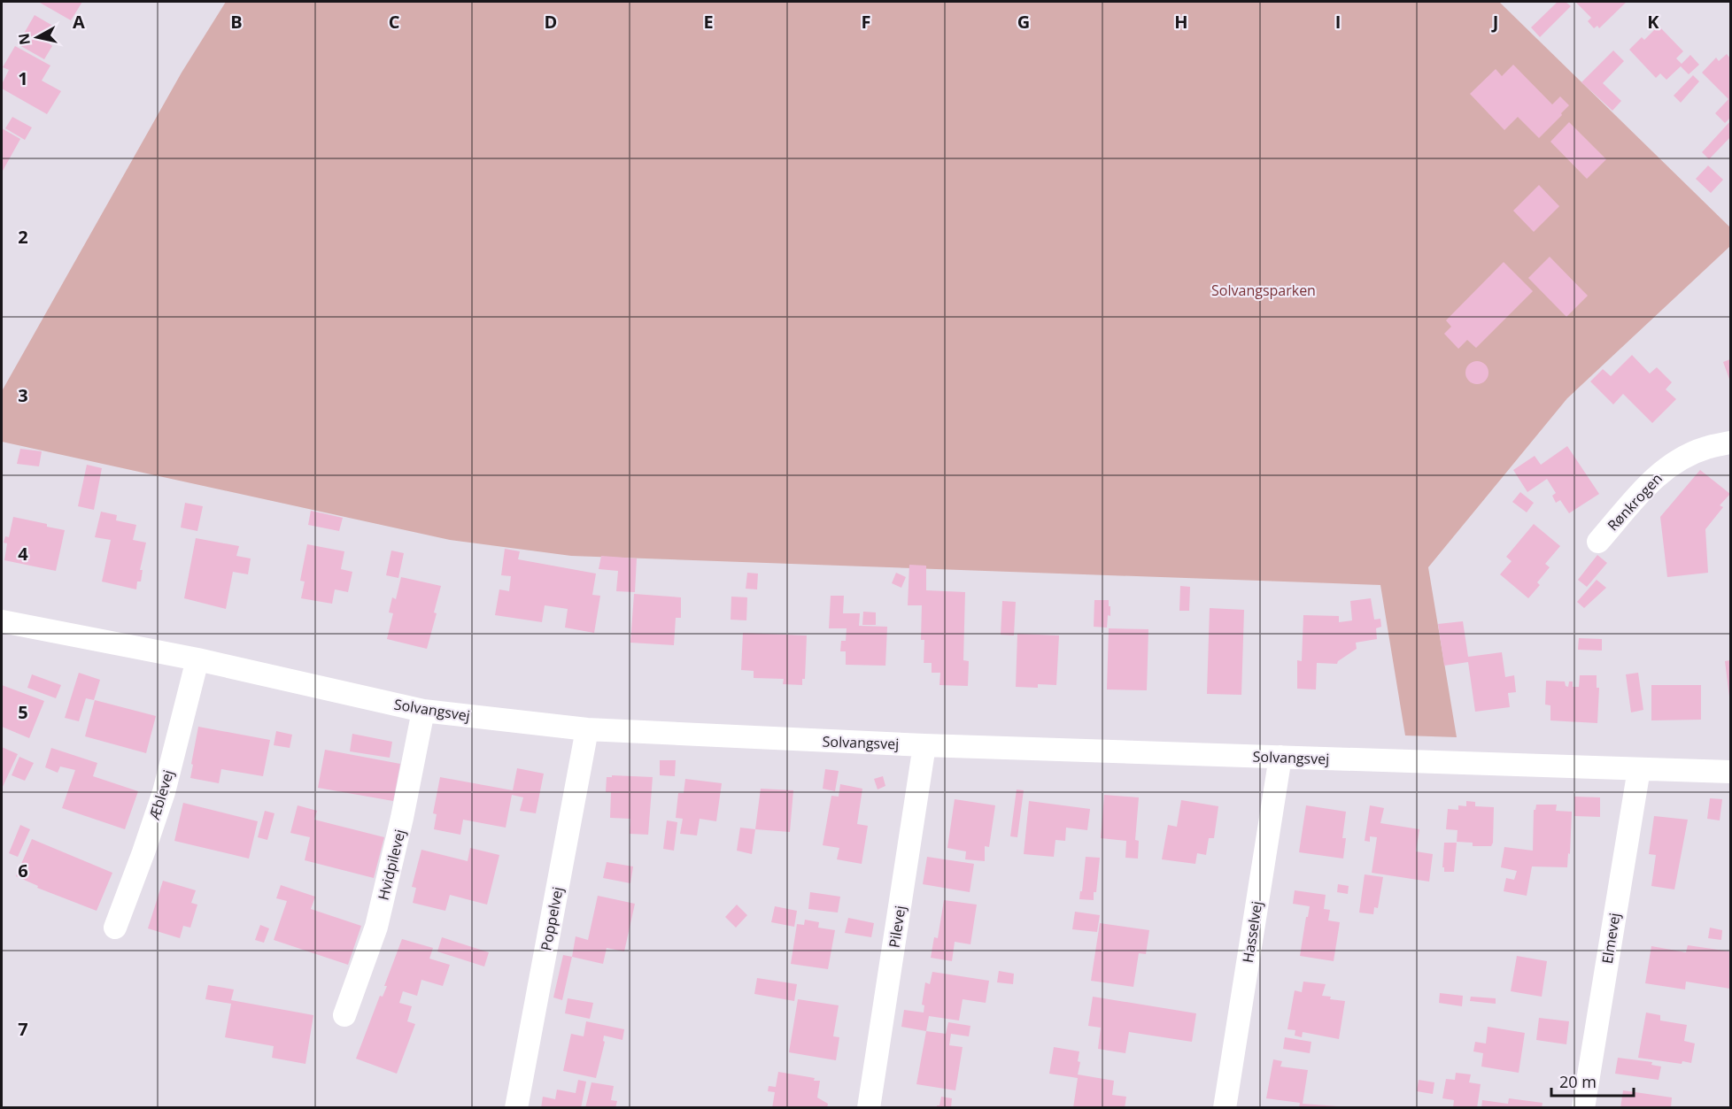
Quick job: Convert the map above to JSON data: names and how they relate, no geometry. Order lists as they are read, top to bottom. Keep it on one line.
{"streets":{"street":["Rønkrogen","Solvangsvej","Æblevej","Hvidpilevej","Poppelvej","Pilevej","Hasselvej","Elmevej"]},"crossings":[["Solvangsvej","Æblevej"],["Solvangsvej","Hvidpilevej"],["Solvangsvej","Poppelvej"],["Solvangsvej","Pilevej"],["Solvangsvej","Hasselvej"],["Solvangsvej","Elmevej"]],"parks":["Solvangsparken"],"scale_bar":"20 m","north":"left","grid":{"columns":["A","B","C","D","E","F","G","H","I","J","K"],"rows":["1","2","3","4","5","6","7"]}}
